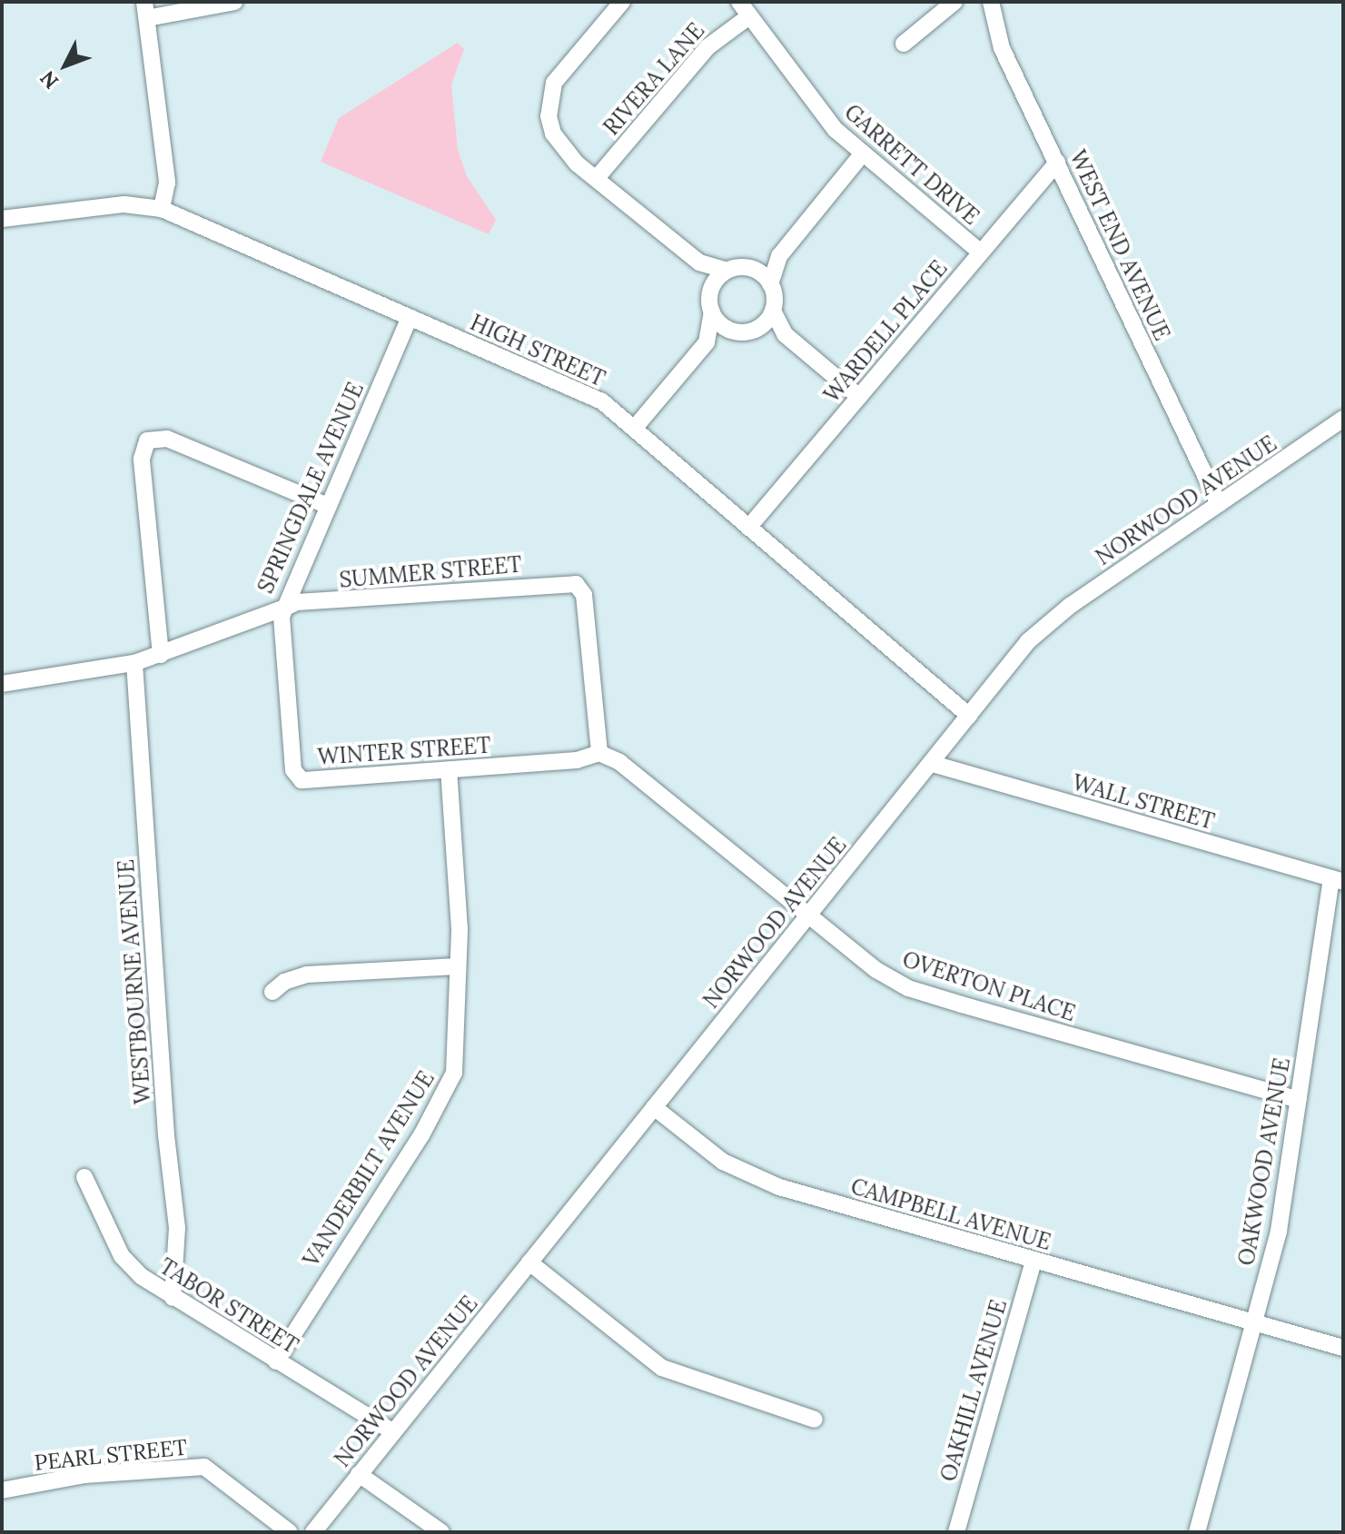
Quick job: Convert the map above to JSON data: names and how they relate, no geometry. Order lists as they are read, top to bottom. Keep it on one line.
{"streets":{"street":["RIVERA LANE","GARRETT DRIVE","WEST END AVENUE","WARDELL PLACE","HIGH STREET","SPRINGDALE AVENUE","NORWOOD AVENUE","SUMMER STREET","WINTER STREET","WALL STREET","WESTBOURNE AVENUE","OVERTON PLACE","OAKWOOD AVENUE","VANDERBILT AVENUE","CAMPBELL AVENUE","TABOR STREET","OAKHILL AVENUE","PEARL STREET"]},"crossings":[["RIVERA LANE","GARRETT DRIVE"],["GARRETT DRIVE","WARDELL PLACE"],["WEST END AVENUE","WARDELL PLACE"],["WEST END AVENUE","NORWOOD AVENUE"],["WARDELL PLACE","HIGH STREET"],["HIGH STREET","SPRINGDALE AVENUE"],["HIGH STREET","NORWOOD AVENUE"],["SPRINGDALE AVENUE","SUMMER STREET"],["SPRINGDALE AVENUE","WINTER STREET"],["SPRINGDALE AVENUE","WESTBOURNE AVENUE"],["NORWOOD AVENUE","WALL STREET"],["NORWOOD AVENUE","OVERTON PLACE"],["NORWOOD AVENUE","CAMPBELL AVENUE"],["NORWOOD AVENUE","TABOR STREET"],["SUMMER STREET","WINTER STREET"],["SUMMER STREET","OVERTON PLACE"],["WINTER STREET","OVERTON PLACE"],["WINTER STREET","VANDERBILT AVENUE"],["WALL STREET","OAKWOOD AVENUE"],["WESTBOURNE AVENUE","TABOR STREET"],["OVERTON PLACE","OAKWOOD AVENUE"],["OAKWOOD AVENUE","CAMPBELL AVENUE"],["VANDERBILT AVENUE","TABOR STREET"],["CAMPBELL AVENUE","OAKHILL AVENUE"]],"north":"bottom left"}
